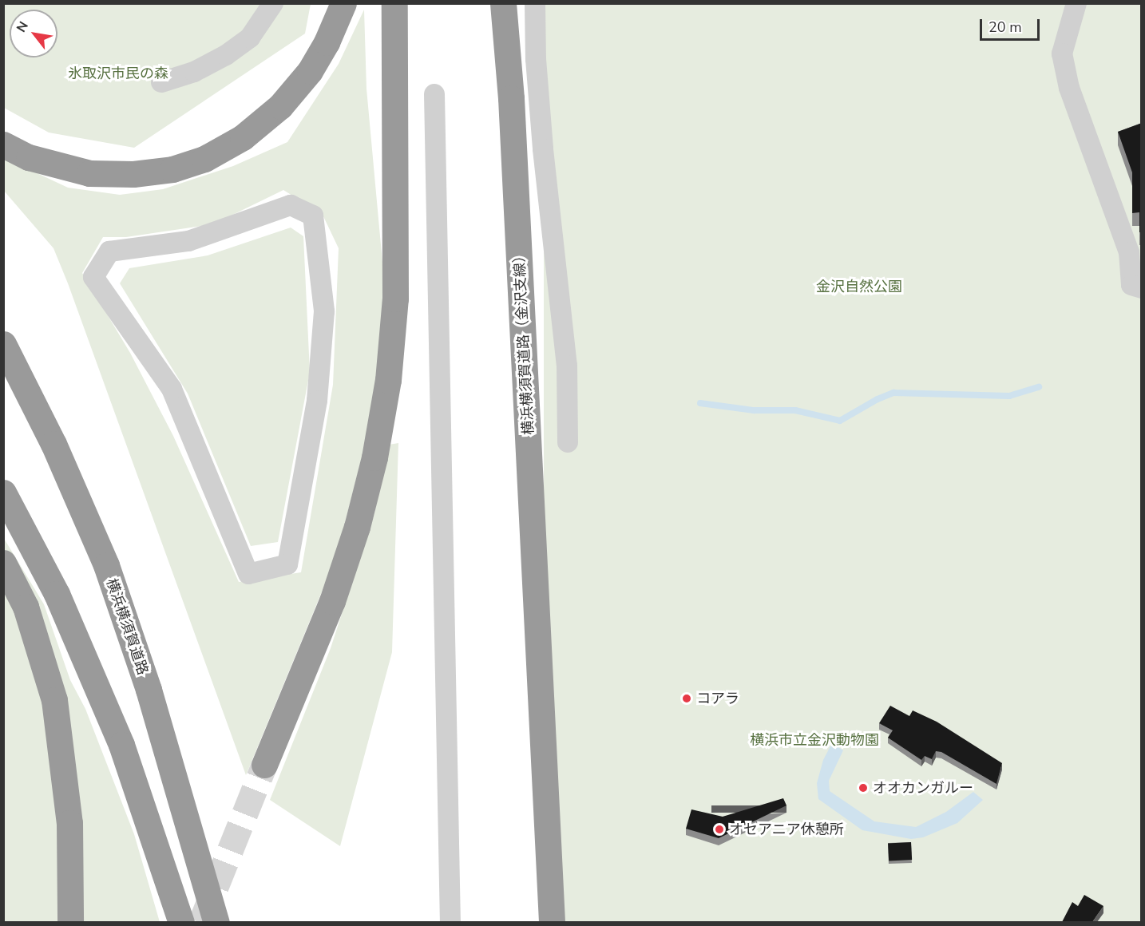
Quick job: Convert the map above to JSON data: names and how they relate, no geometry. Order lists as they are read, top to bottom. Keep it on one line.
{"streets":{"highway":["横浜横須賀道路（金沢支線）","横浜横須賀道路"]},"parks":["氷取沢市民の森","金沢自然公園","横浜市立金沢動物園"],"places":["コアラ","オオカンガルー","オセアニア休憩所"],"scale_bar":"20 m","north":"top left"}
